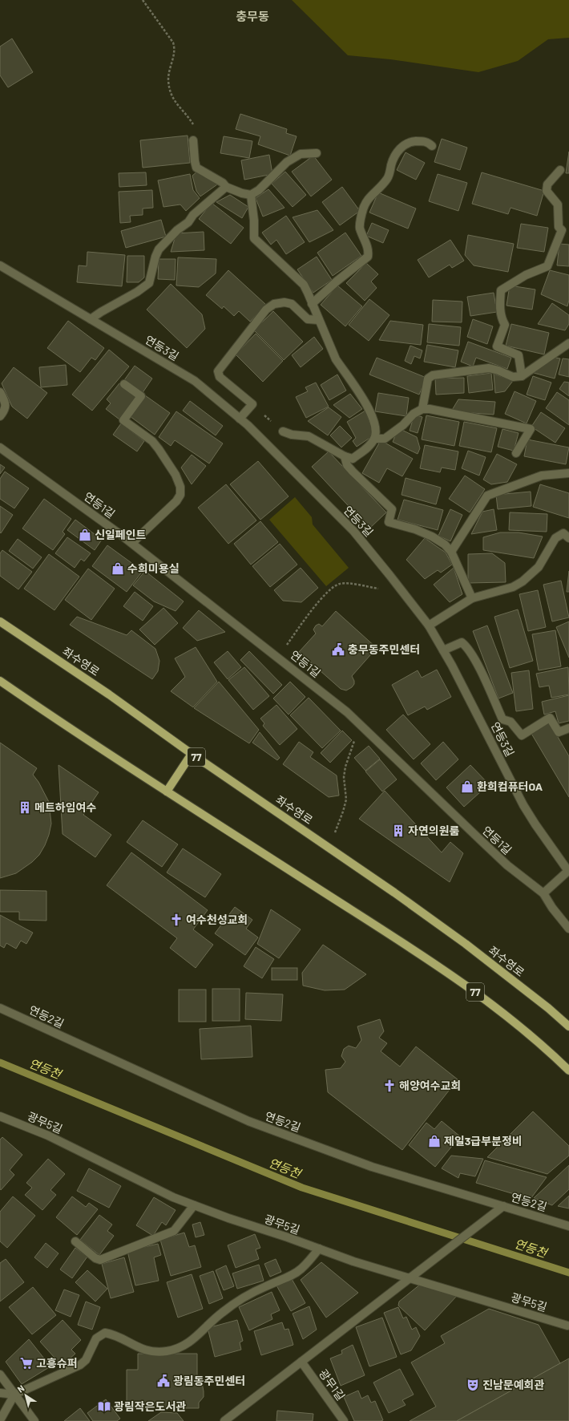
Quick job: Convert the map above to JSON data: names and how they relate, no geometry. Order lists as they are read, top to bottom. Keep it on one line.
{"streets":{"main road":["좌수영로","77"],"street":["연등3길","연등1길","연등2길","광무5길","광무1길"]},"crossings":[["연등3길","연등1길"]],"districts":["충무동"],"water":["연등천"],"places":{"shop":["신일페인트","수희미용실","환희컴퓨터OA","제일3급부분정비"],"public building":["충무동주민센터","광림동주민센터"],"building":["메트하임여수","자연의원룸"],"church":["여수천성교회","해양여수교회"],"supermarket":["고흥슈퍼"],"theatre":["진남문예회관"],"library":["광림작은도서관"]},"north":"top left"}
